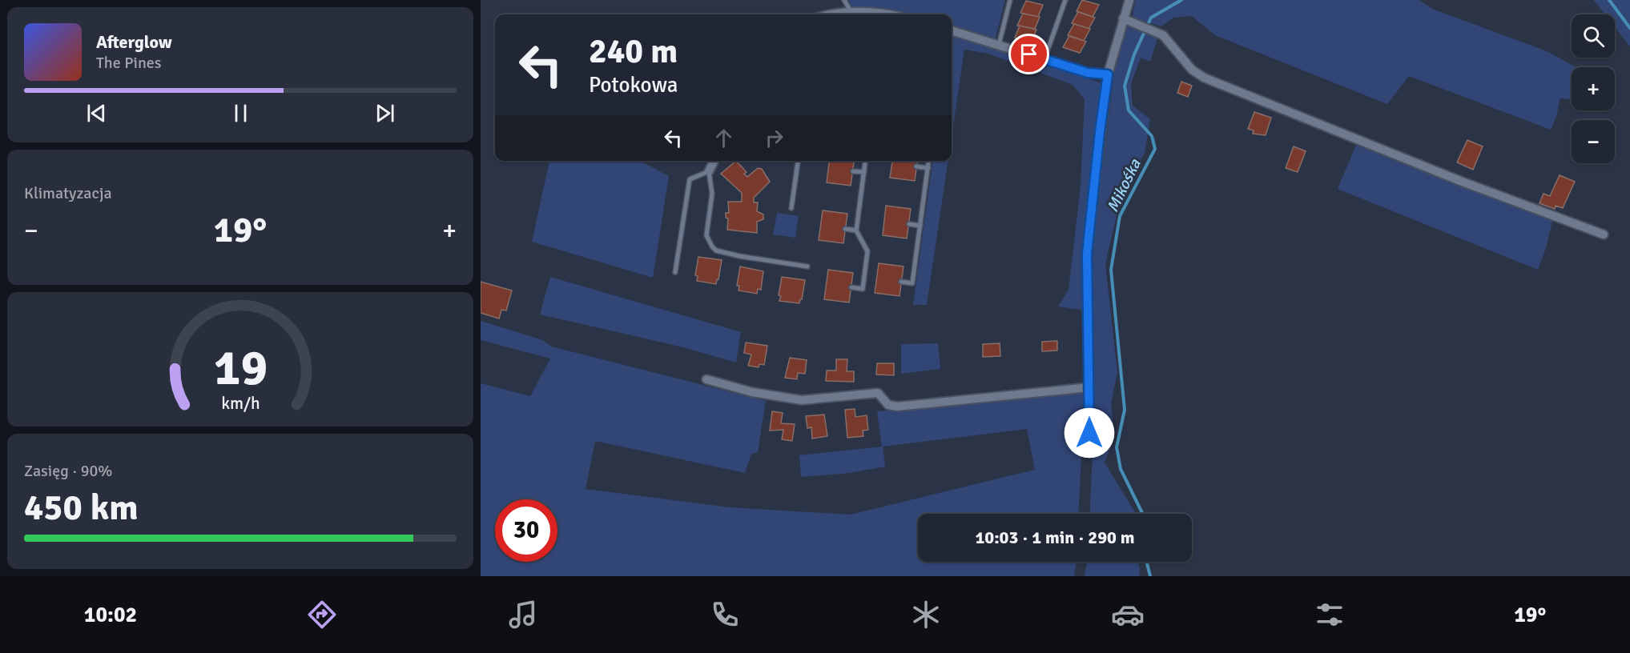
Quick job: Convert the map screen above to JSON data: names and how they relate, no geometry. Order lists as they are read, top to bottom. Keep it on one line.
{"water":["Mikośka"],"page":{"map_buttons":["+","−"],"turn":["240 m","Potokowa"],"song":["Afterglow","The Pines"],"tile":["Klimatyzacja",["Zasięg · 90%","450 km"]],"heat":["−","19°","+"],"limit":"30","trip":"10:03 · 1 min · 290 m","tabs":["10:02","19°"],"gauge":["19","km/h"]}}
